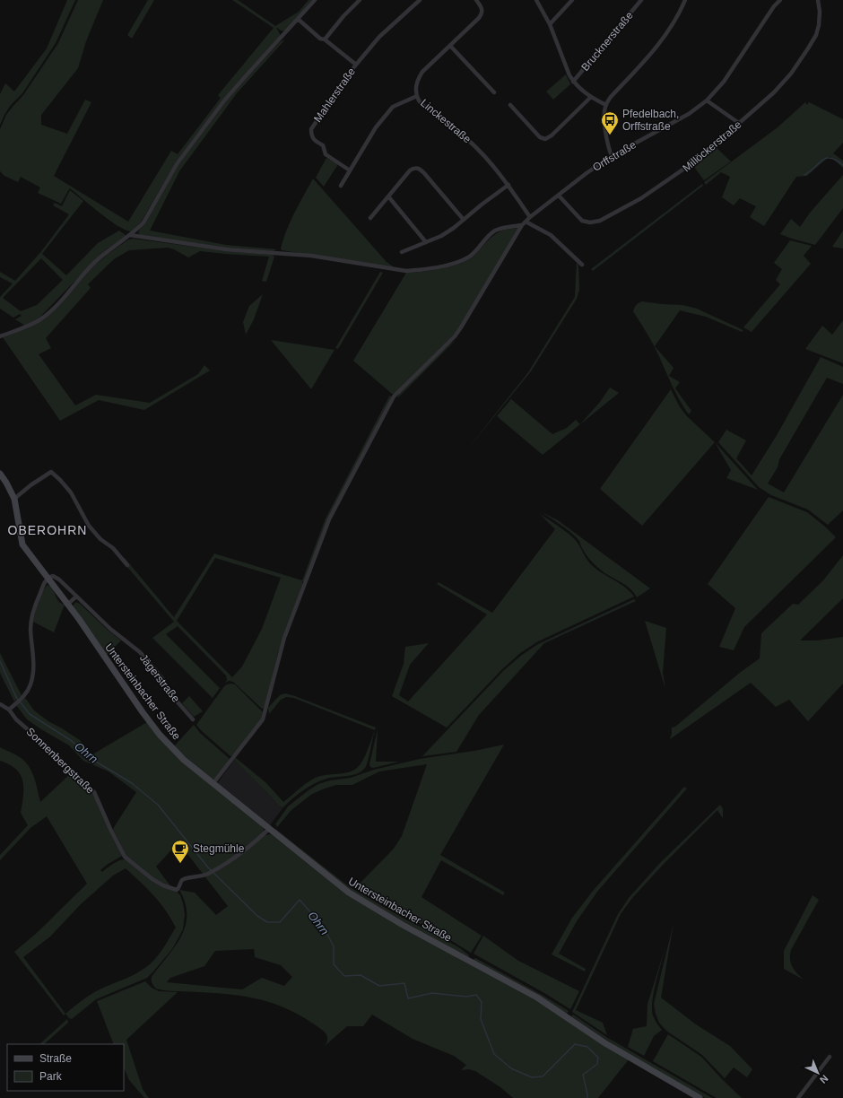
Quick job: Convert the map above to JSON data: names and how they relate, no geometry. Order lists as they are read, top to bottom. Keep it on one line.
{"streets":{"main road":["Untersteinbacher Straße"],"street":["Brucknerstraße","Mahlerstraße","Linckestraße","Millöckerstraße","Orffstraße","Jägerstraße","Sonnenbergstraße"]},"crossings":[["Linckestraße","Orffstraße"],["Millöckerstraße","Orffstraße"],["Orffstraße","Untersteinbacher Straße"],["Jägerstraße","Untersteinbacher Straße"],["Untersteinbacher Straße","Sonnenbergstraße"]],"districts":["OBEROHRN"],"water":["Ohrn"],"places":{"bus stop":["Pfedelbach, Orffstraße"],"cafe":["Stegmühle"]},"legend":["Straße","Park"],"north":"bottom right"}
